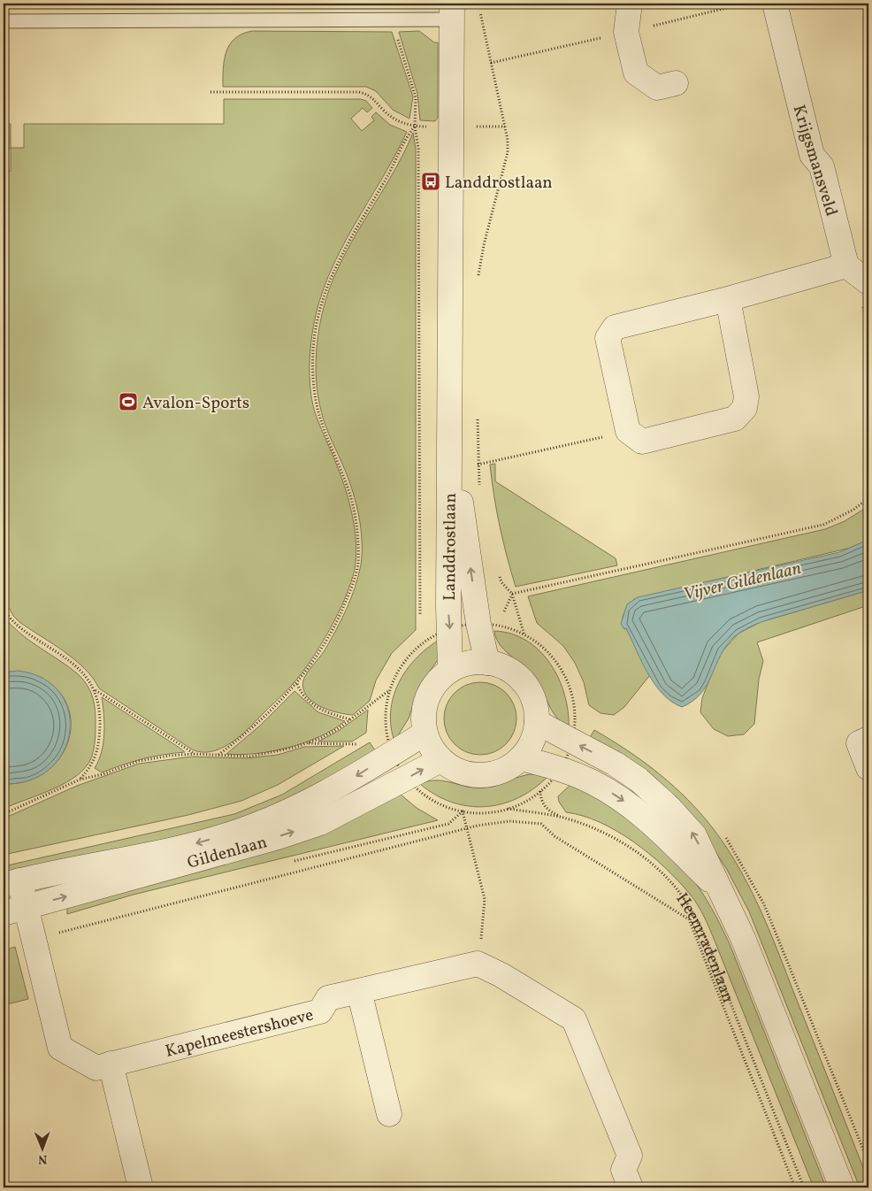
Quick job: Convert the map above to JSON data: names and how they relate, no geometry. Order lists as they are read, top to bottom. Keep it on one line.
{"streets":{"street":["Krijgsmansveld","Landdrostlaan","Gildenlaan","Heemradenlaan","Kapelmeestershoeve"]},"crossings":[["Landdrostlaan","Gildenlaan"],["Landdrostlaan","Heemradenlaan"],["Gildenlaan","Heemradenlaan"],["Gildenlaan","Kapelmeestershoeve"]],"water":["Vijver Gildenlaan"],"places":{"bus stop":["Landdrostlaan"],"sports":["Avalon-Sports"]},"north":"bottom"}
